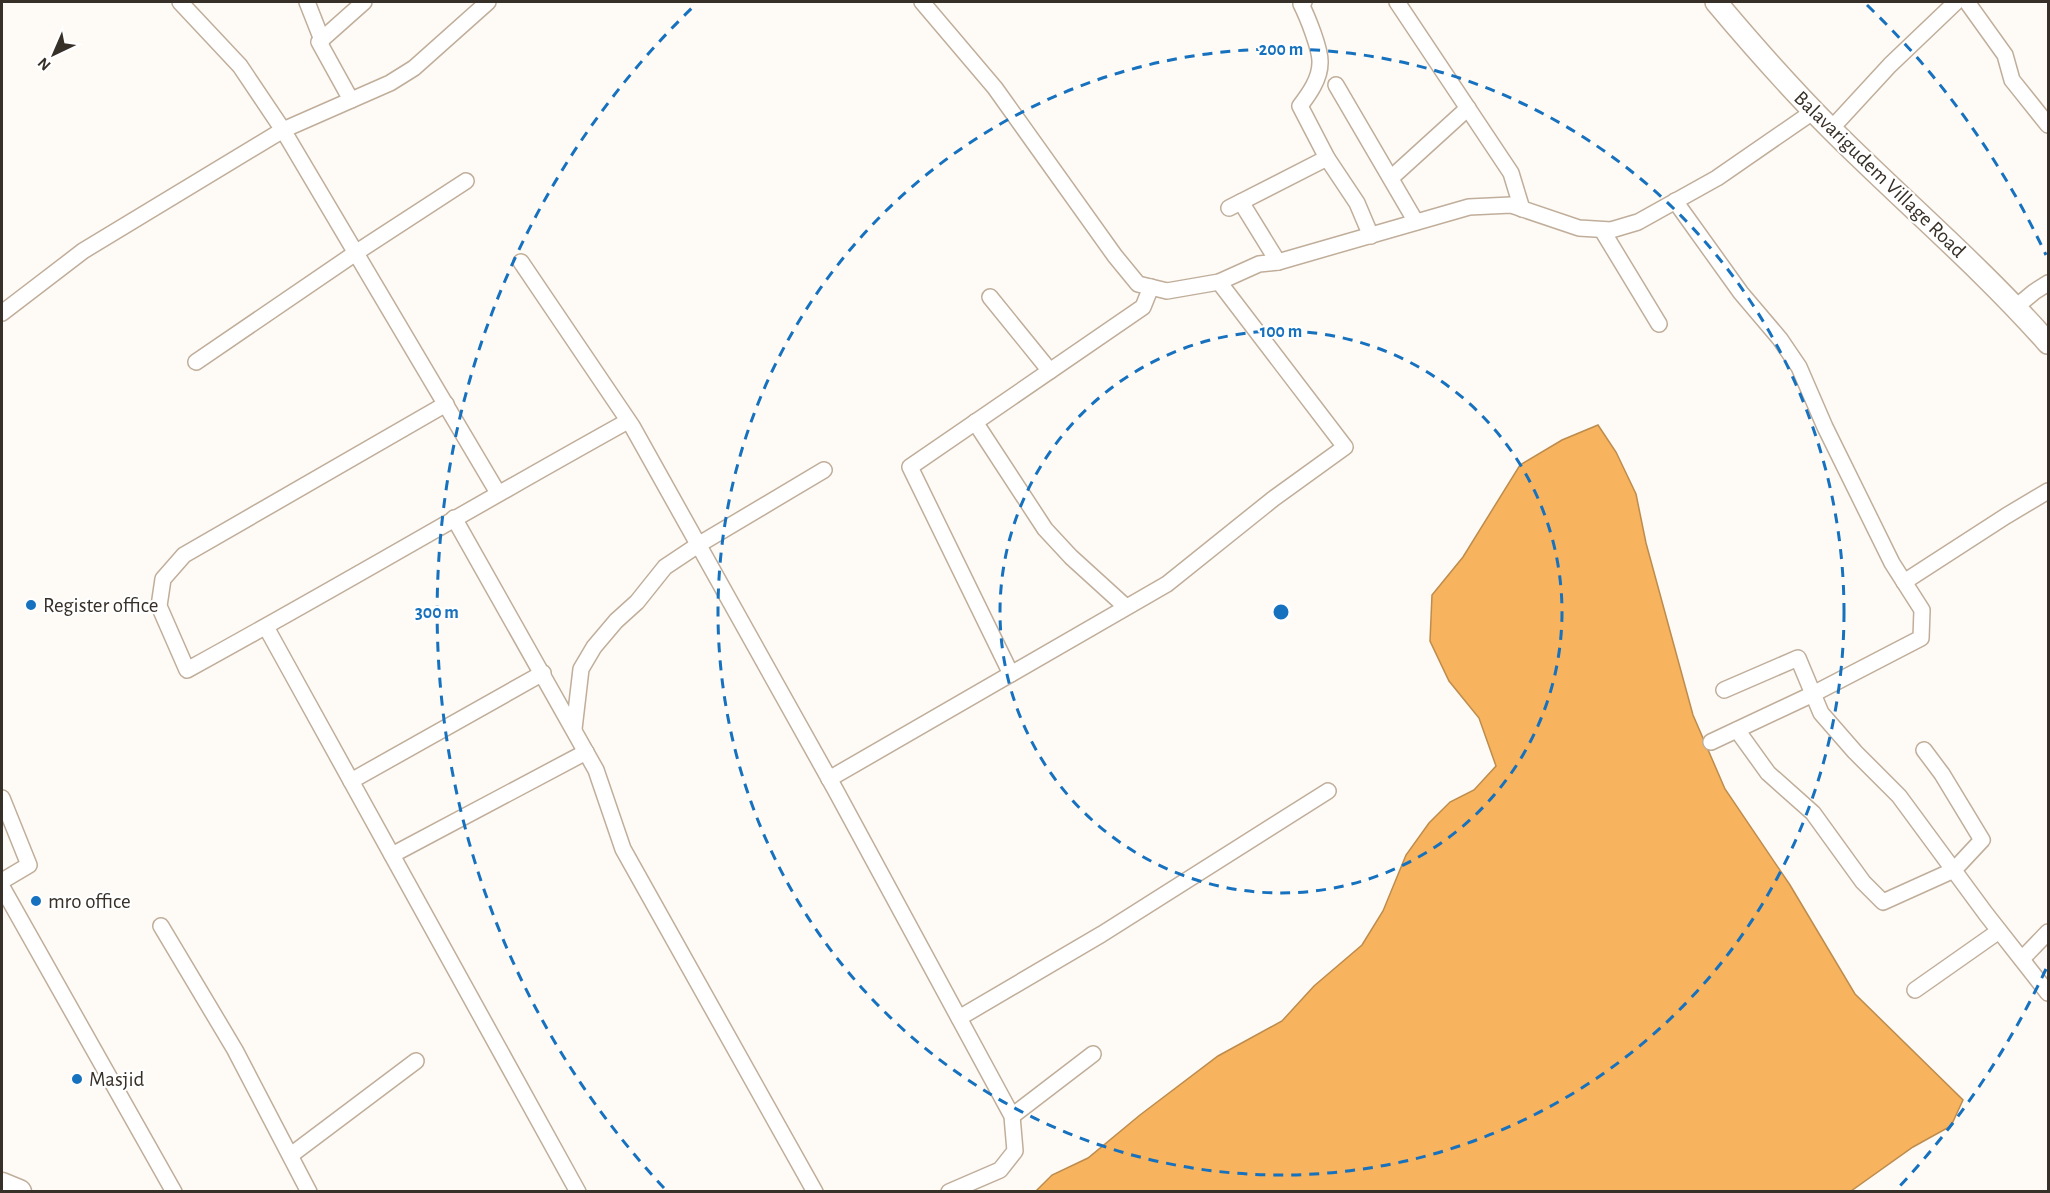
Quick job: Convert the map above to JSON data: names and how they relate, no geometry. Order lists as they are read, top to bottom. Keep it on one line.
{"streets":{"street":["Balavarigudem Village Road"]},"places":["Register office","mro office","Masjid"],"north":"bottom left","rings":["200 m","100 m","300 m"]}
